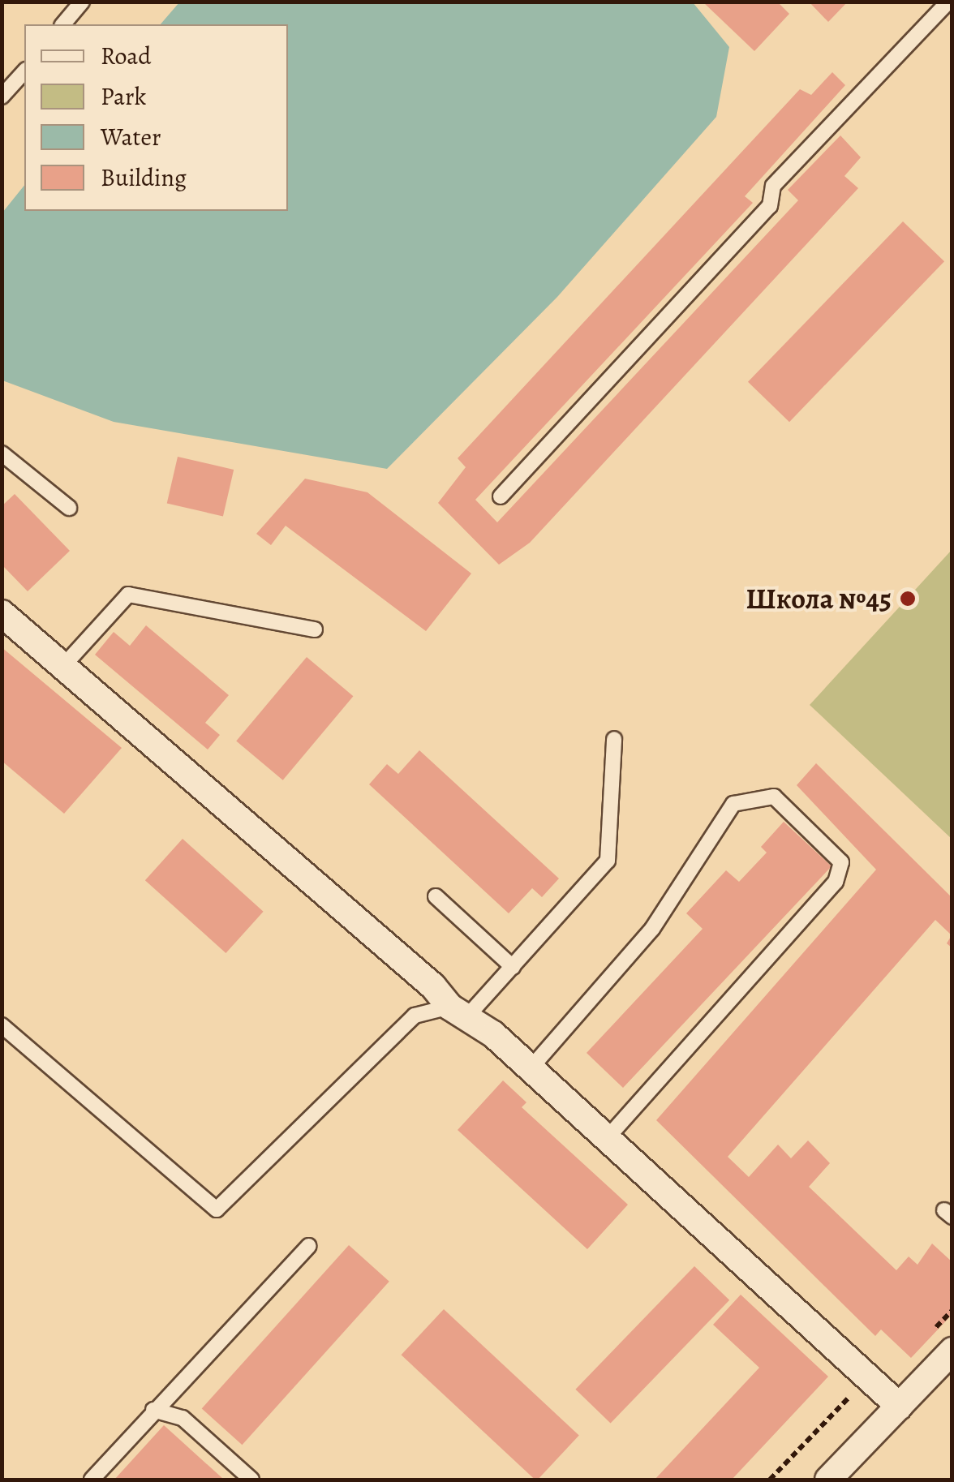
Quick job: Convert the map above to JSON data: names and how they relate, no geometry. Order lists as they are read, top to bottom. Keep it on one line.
{"places":["Школа №45"],"legend":["Road","Park","Water","Building"]}
